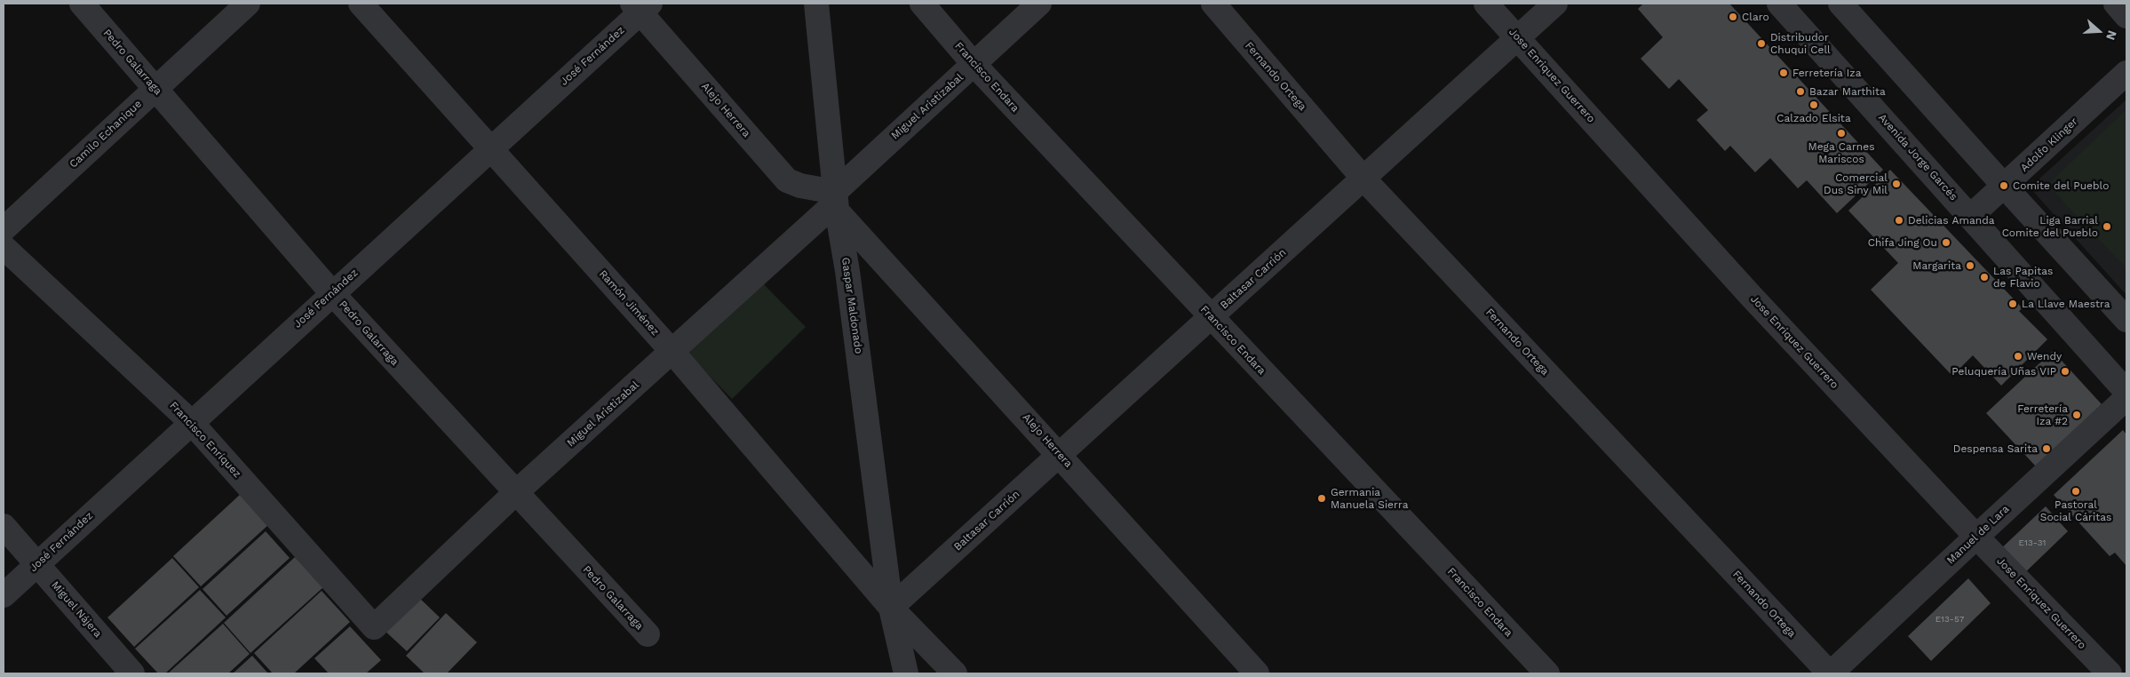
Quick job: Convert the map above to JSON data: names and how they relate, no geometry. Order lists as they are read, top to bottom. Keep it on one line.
{"streets":{"street":["José Fernández","Pedro Galarraga","Jose Enriquez Guerrero","Fernando Ortega","Francisco Endara","Miguel Aristizabal","Alejo Herrera","Camilo Echanique","Adolfo Klinger","Avenida Jorge Garcés","Baltasar Carrión","Ramón Jiménez","Gaspar Maldonado","Francisco Enríquez","Manuel de Lara","Miguel Nájera"]},"crossings":[["José Fernández","Pedro Galarraga"],["José Fernández","Alejo Herrera"],["José Fernández","Ramón Jiménez"],["José Fernández","Francisco Enríquez"],["José Fernández","Miguel Nájera"],["Pedro Galarraga","Miguel Aristizabal"],["Pedro Galarraga","Camilo Echanique"],["Jose Enriquez Guerrero","Baltasar Carrión"],["Jose Enriquez Guerrero","Manuel de Lara"],["Fernando Ortega","Baltasar Carrión"],["Fernando Ortega","Manuel de Lara"],["Francisco Endara","Miguel Aristizabal"],["Francisco Endara","Baltasar Carrión"],["Miguel Aristizabal","Alejo Herrera"],["Miguel Aristizabal","Ramón Jiménez"],["Miguel Aristizabal","Gaspar Maldonado"],["Miguel Aristizabal","Francisco Enríquez"],["Alejo Herrera","Baltasar Carrión"],["Alejo Herrera","Gaspar Maldonado"],["Adolfo Klinger","Avenida Jorge Garcés"],["Baltasar Carrión","Ramón Jiménez"],["Baltasar Carrión","Gaspar Maldonado"],["Ramón Jiménez","Gaspar Maldonado"]],"places":["Claro","Distribudor Chuqui Cell","Ferretería Iza","Bazar Marthita","Calzado Elsita","Mega Carnes Mariscos","Comercial Dus Siny Mil","Comite del Pueblo","Delicias Amanda","Liga Barrial Comite del Pueblo","Chifa Jing Ou","Margarita","Las Papitas de Flavio","La Llave Maestra","Wendy","Peluquería Uñas VIP","Ferretería Iza #2","Despensa Sarita","Pastoral Social Cáritas","Germania Manuela Sierra"],"house_numbers":["E13-31","E13-57"],"north":"right"}
